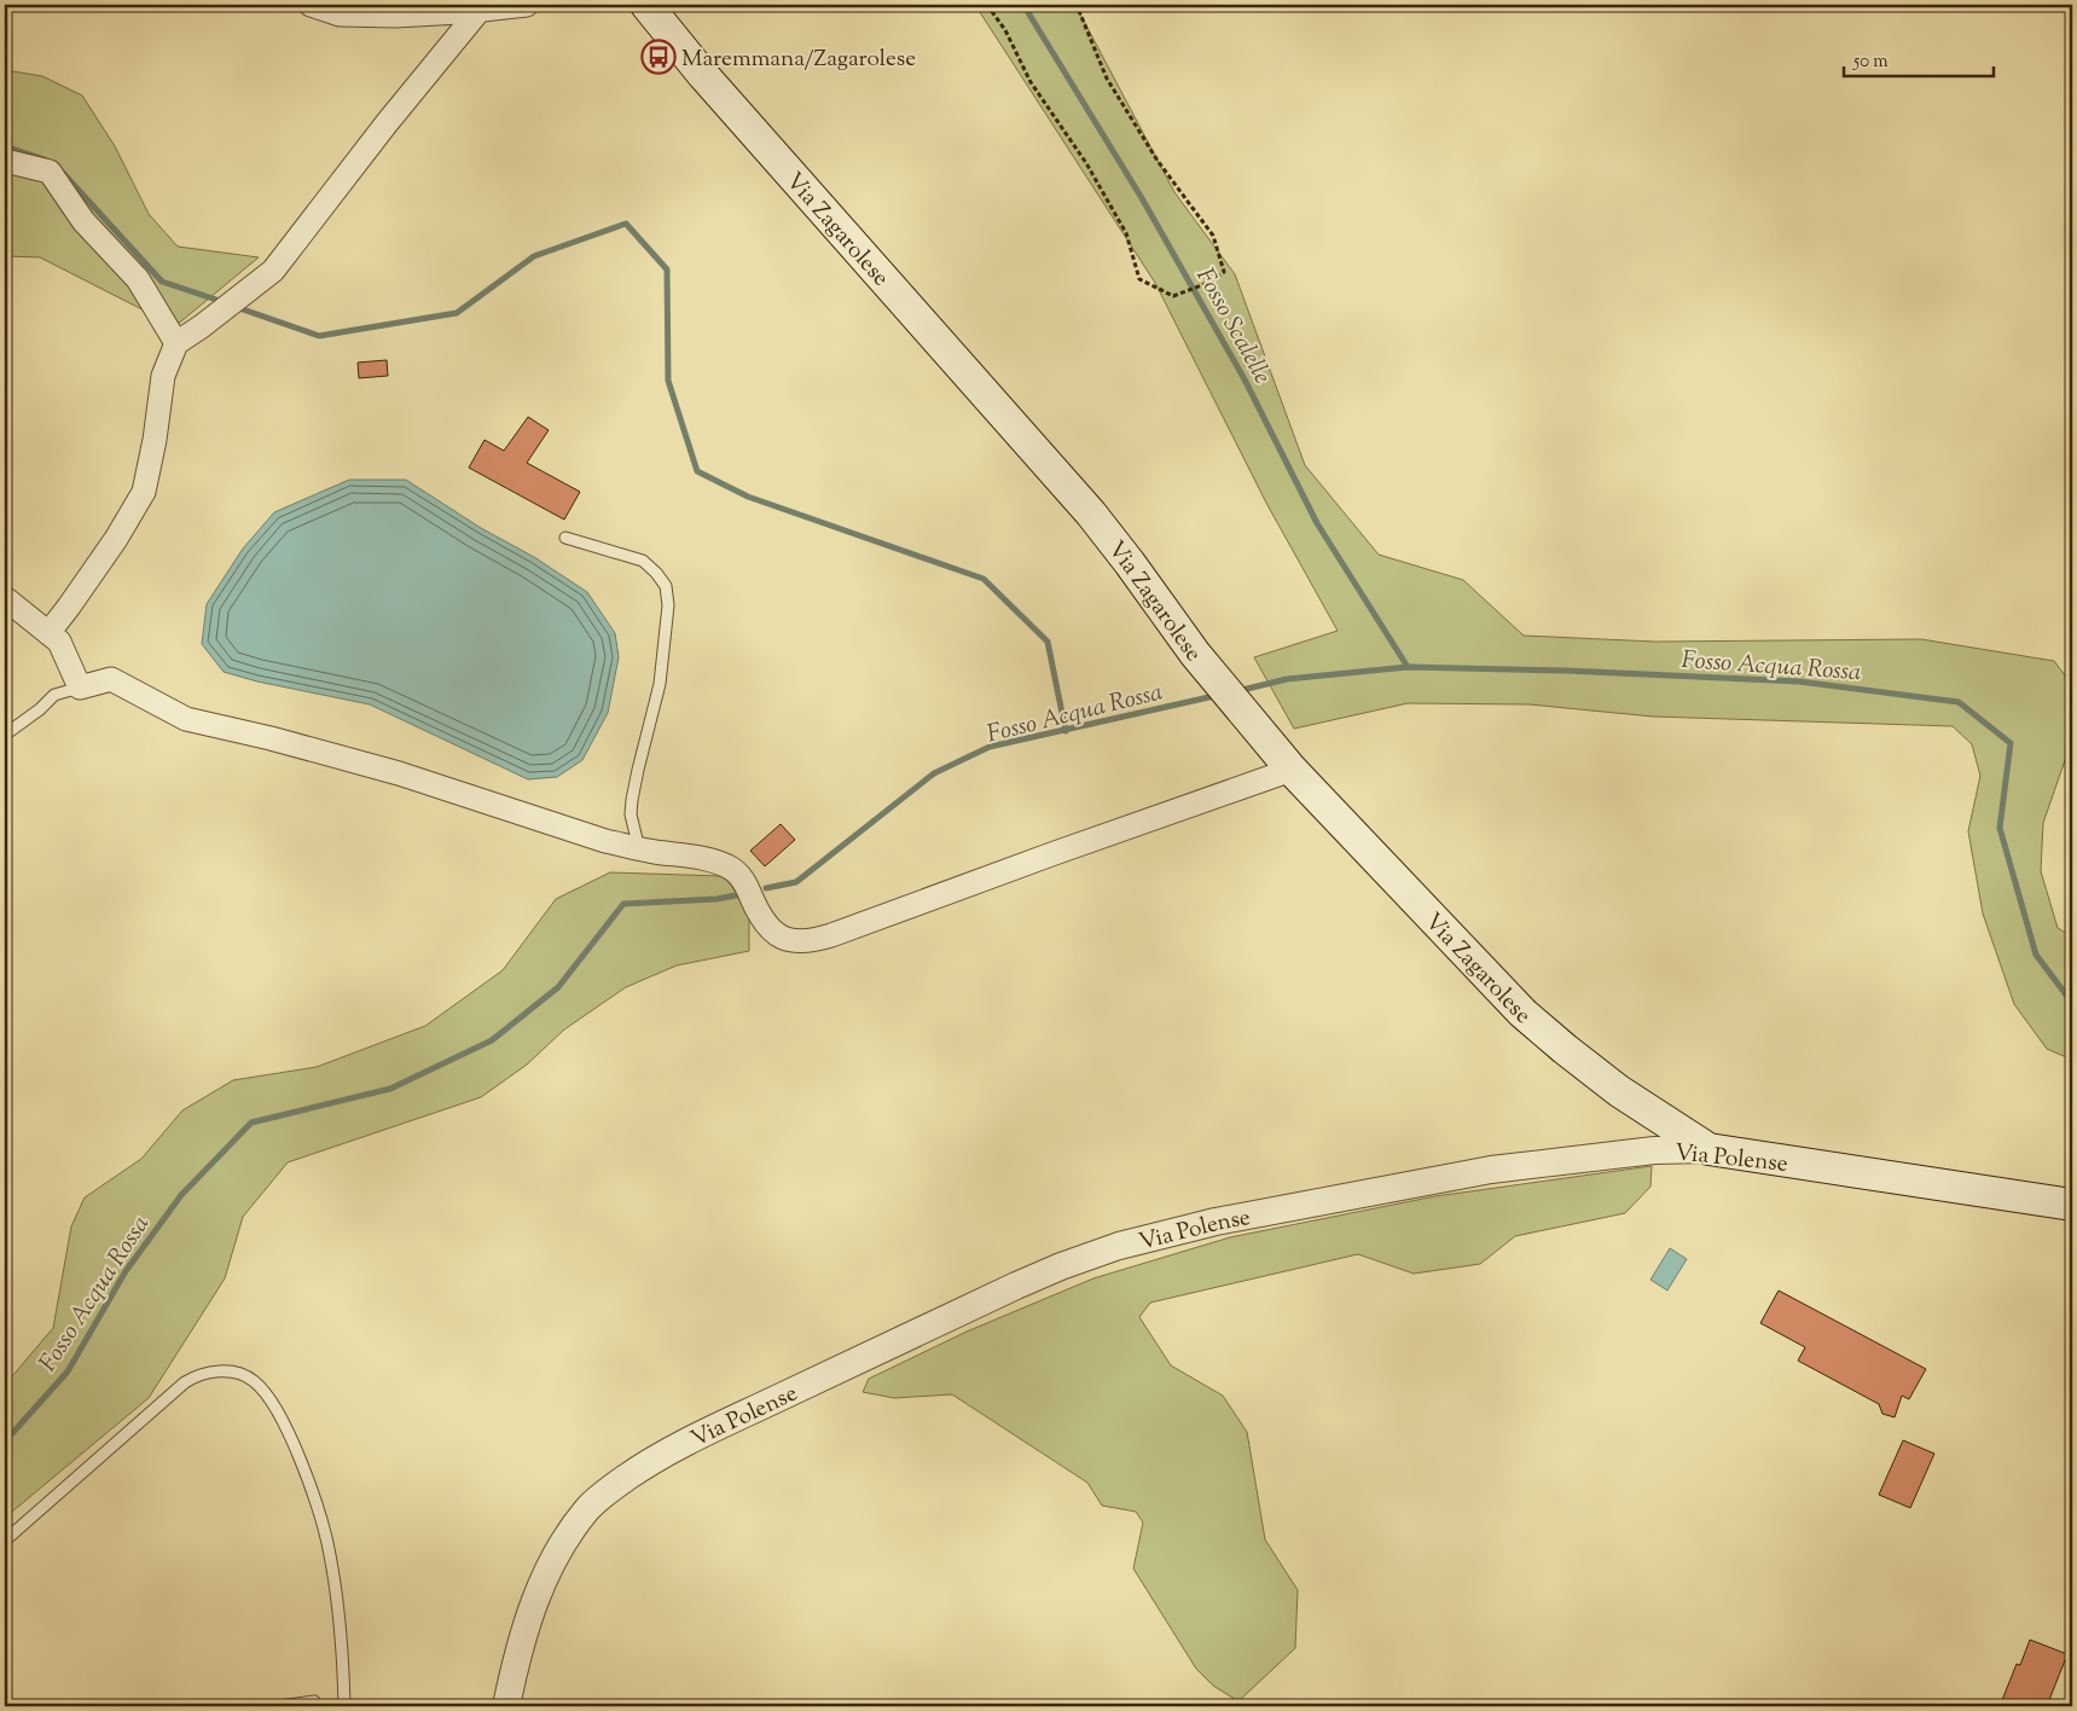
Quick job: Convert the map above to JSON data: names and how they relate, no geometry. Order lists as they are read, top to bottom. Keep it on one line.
{"streets":{"main road":["Via Zagarolese","Via Polense"]},"crossings":[["Via Zagarolese","Via Polense"]],"water":["Fosso Scalelle","Fosso Acqua Rossa"],"places":{"bus stop":["Maremmana/Zagarolese"]},"scale_bar":"50 m"}
